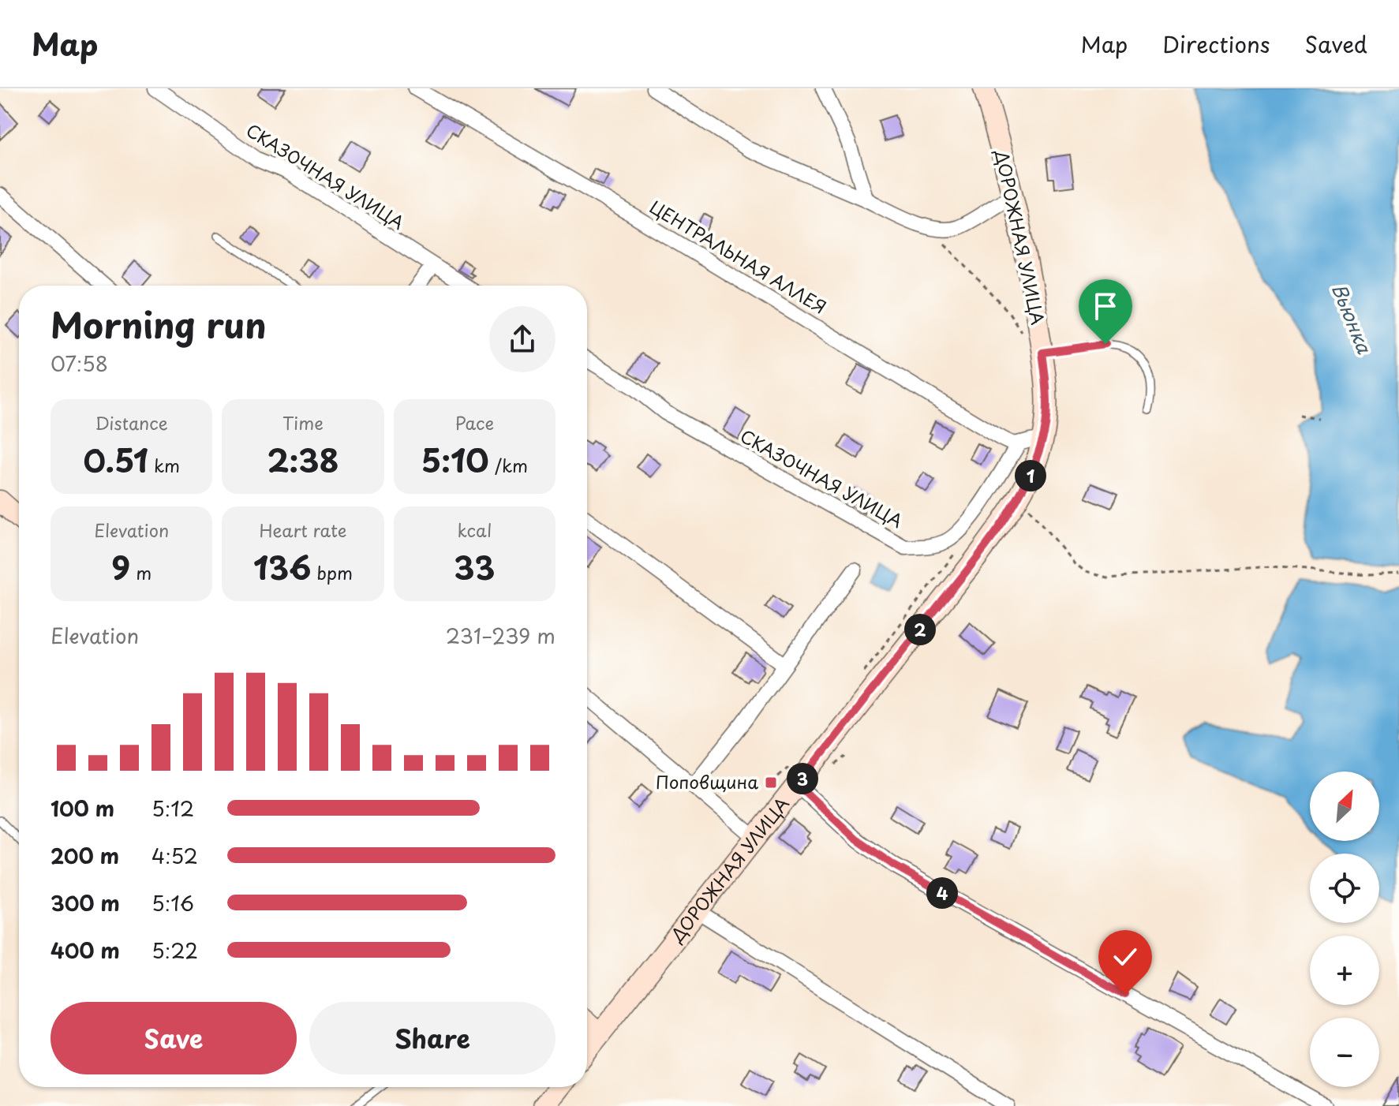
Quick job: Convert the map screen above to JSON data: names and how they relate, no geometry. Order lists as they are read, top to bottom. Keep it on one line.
{"streets":{"main road":["ДОРОЖНАЯ УЛИЦА"],"street":["СКАЗОЧНАЯ УЛИЦА","ЦЕНТРАЛЬНАЯ АЛЛЕЯ"]},"crossings":[["СКАЗОЧНАЯ УЛИЦА","ЦЕНТРАЛЬНАЯ АЛЛЕЯ"],["ДОРОЖНАЯ УЛИЦА","ЦЕНТРАЛЬНАЯ АЛЛЕЯ"]],"water":["Вьюнка"],"places":{"transit":["Поповщина"]},"north":"top right","page":{"header":"Map","nav":["Map","Directions","Saved"],"heading":["Morning run","07:58"],"stats":[["Distance","0.51 km"],["Time","2:38"],["Pace","5:10 /km"],["Elevation","9 m"],["Heart rate","136 bpm"],["kcal","33"]],"pins":["1","2","3","4"],"chart":["Elevation","231–239 m"],"map_buttons":["+","−"],"list":[{"name":"100 m","note":"5:12"},{"name":"200 m","note":"4:52"},{"name":"300 m","note":"5:16"},{"name":"400 m","note":"5:22"}],"buttons":["Save","Share"]}}
